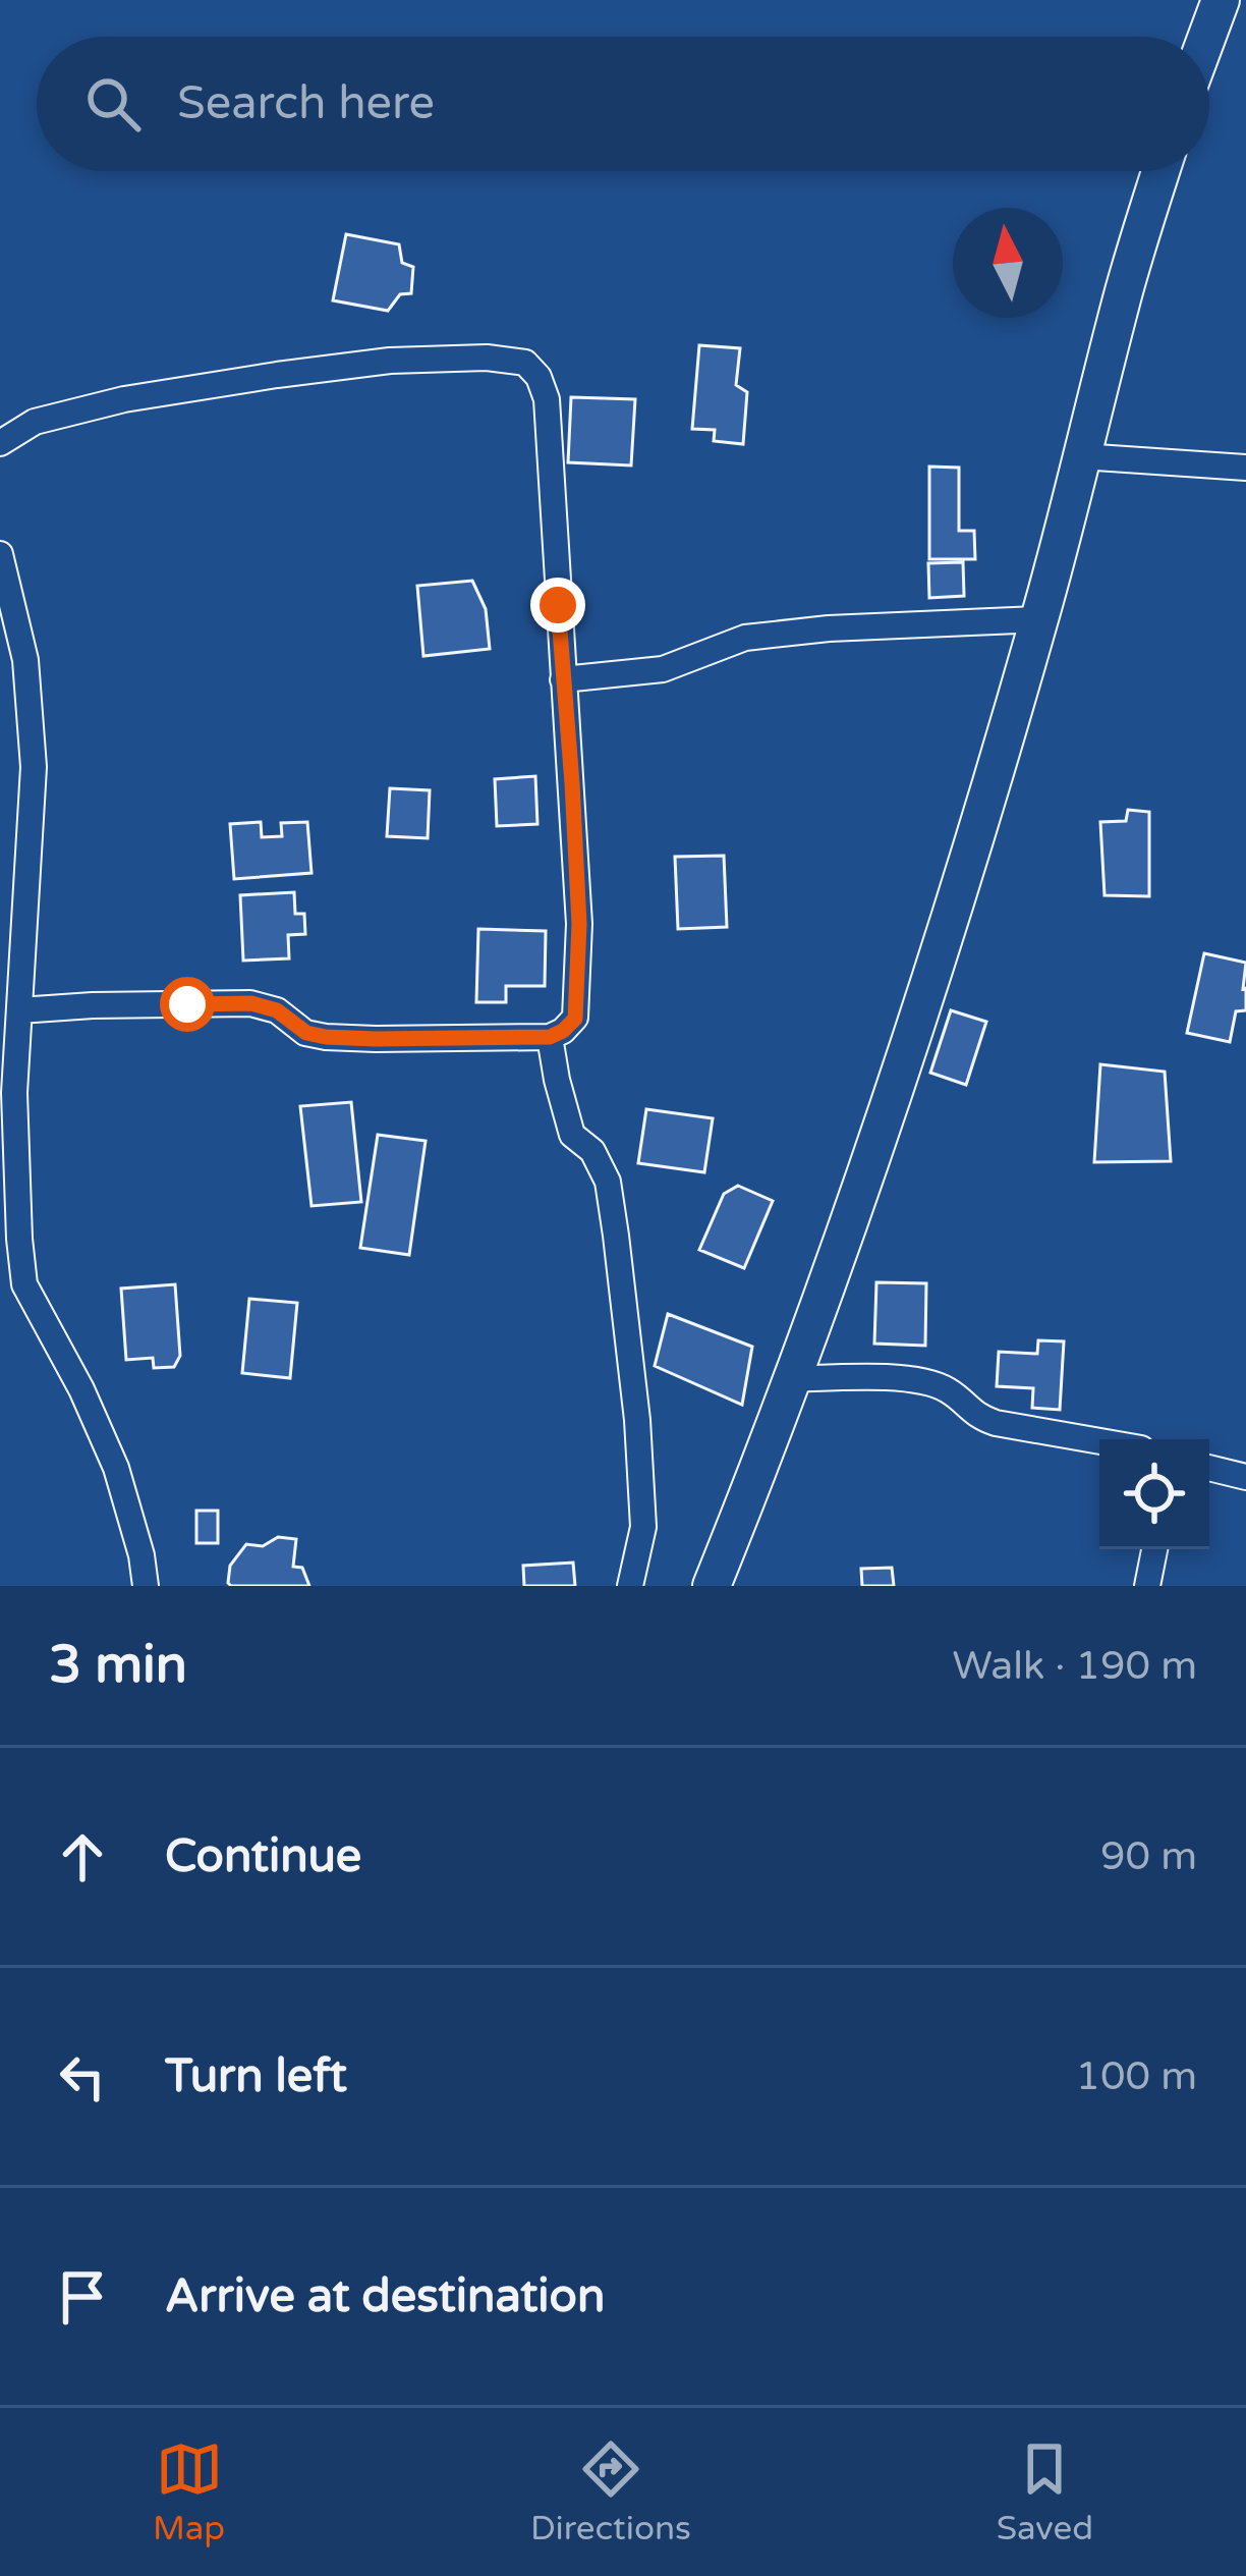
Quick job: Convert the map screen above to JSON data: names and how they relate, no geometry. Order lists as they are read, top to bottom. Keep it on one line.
{"north":"top","page":{"search":"Search here","heading":["3 min","Walk · 190 m"],"list":[["Continue","90 m"],["Turn left","100 m"],"Arrive at destination"],"nav":["Map","Directions","Saved"]}}
